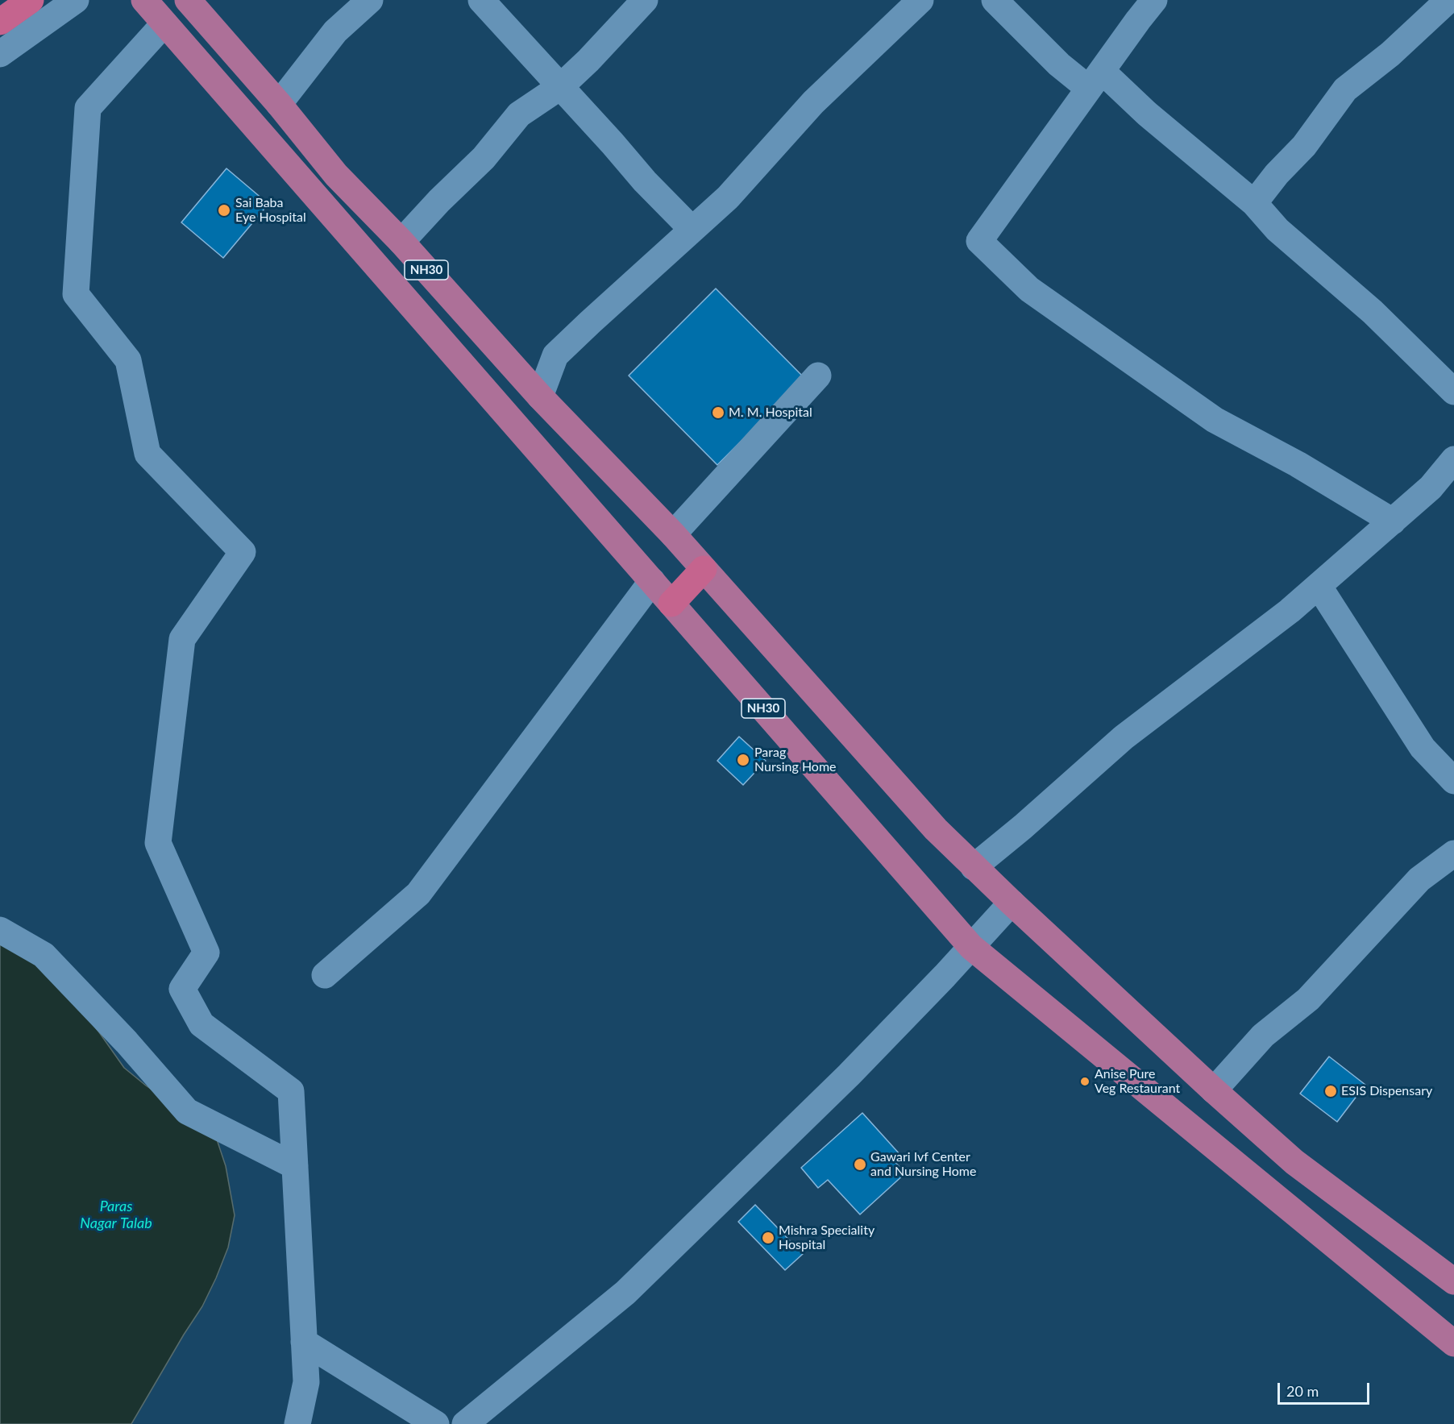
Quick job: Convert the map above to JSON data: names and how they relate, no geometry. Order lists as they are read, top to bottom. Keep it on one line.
{"streets":{"main road":["NH30"]},"water":["Paras Nagar Talab"],"places":["Sai Baba Eye Hospital","M. M. Hospital","Parag Nursing Home","Anise Pure Veg Restaurant","ESIS Dispensary","Gawari Ivf Center and Nursing Home","Mishra Speciality Hospital"],"scale_bar":"20 m"}
